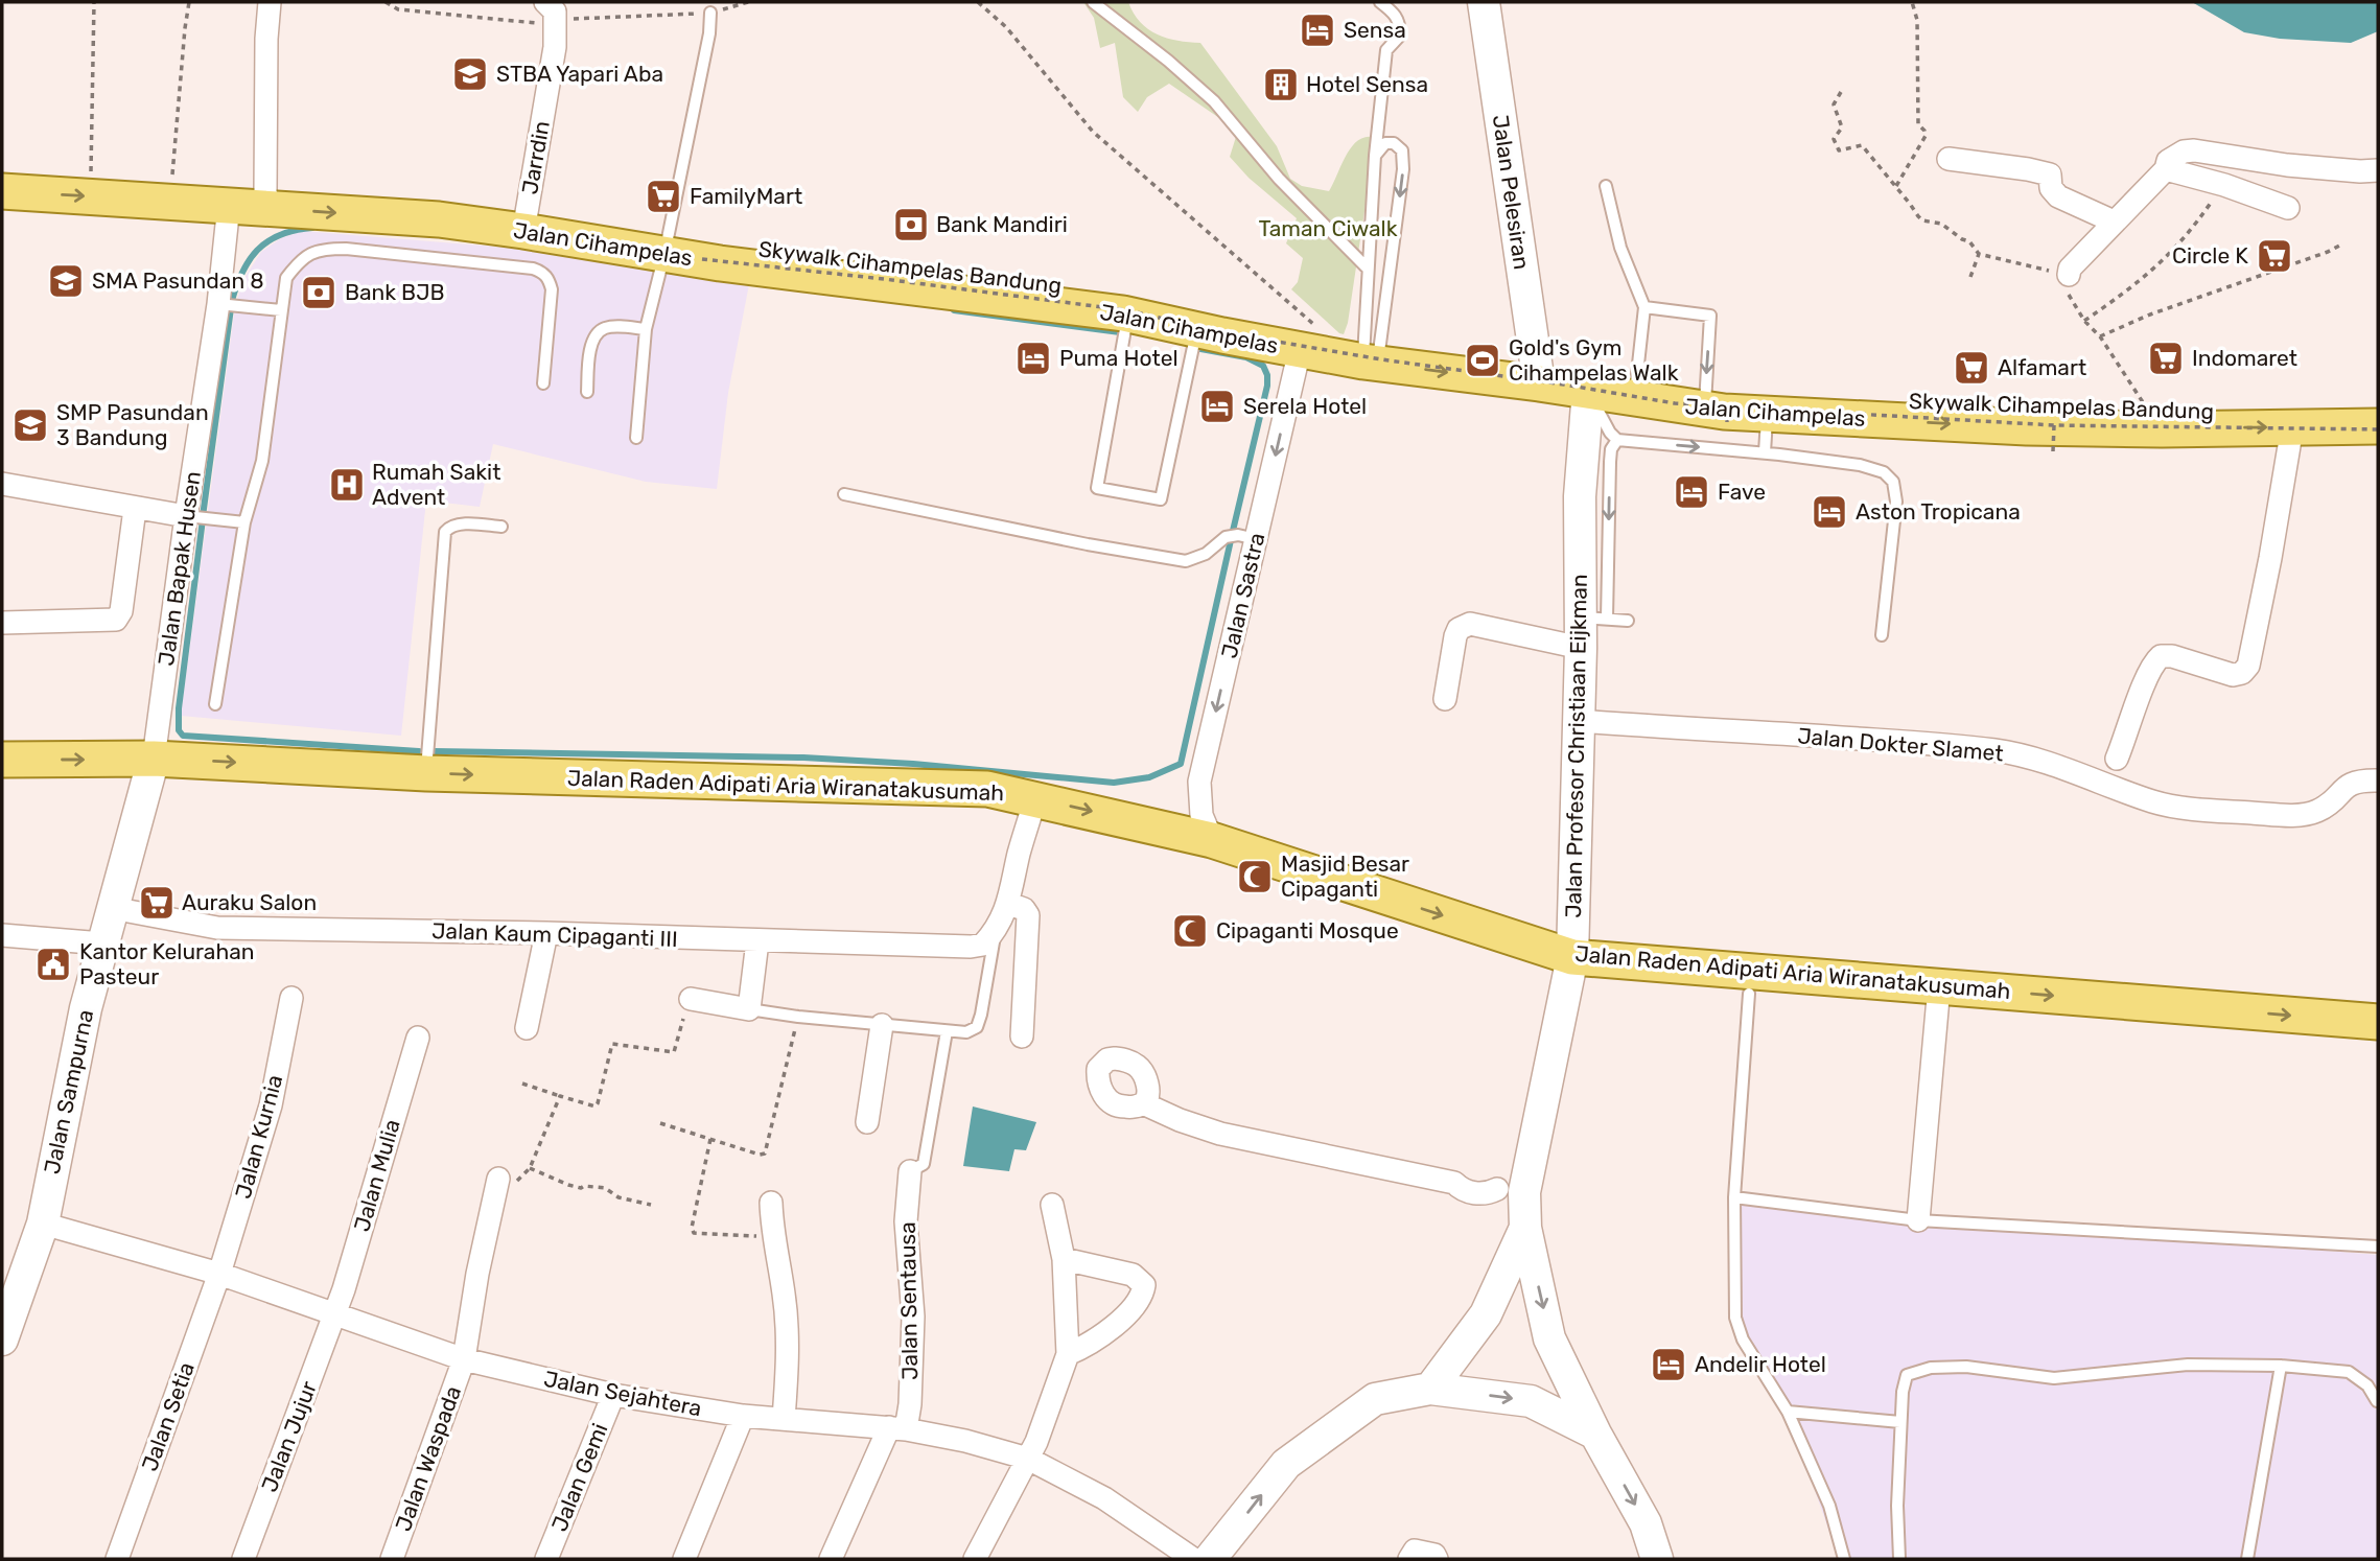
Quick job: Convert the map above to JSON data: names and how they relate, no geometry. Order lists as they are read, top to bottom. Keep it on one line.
{"streets":{"main road":["Jalan Cihampelas","Jalan Raden Adipati Aria Wiranatakusumah"],"street":["Jarrdin","Jalan Pelesiran","Jalan Bapak Husen","Jalan Sastra","Jalan Dokter Slamet","Jalan Profesor Christiaan Eijkman","Jalan Kaum Cipaganti III","Jalan Sampurna","Jalan Kurnia","Jalan Mulia","Jalan Sentausa","Jalan Sejahtera","Jalan Setia","Jalan Jujur","Jalan Waspada","Jalan Gemi"],"path":["Skywalk Cihampelas Bandung"]},"crossings":[["Jarrdin","Jalan Cihampelas"],["Jalan Pelesiran","Jalan Cihampelas"],["Jalan Cihampelas","Skywalk Cihampelas Bandung"],["Jalan Cihampelas","Jalan Bapak Husen"],["Jalan Cihampelas","Jalan Sastra"],["Jalan Cihampelas","Jalan Profesor Christiaan Eijkman"],["Jalan Bapak Husen","Jalan Raden Adipati Aria Wiranatakusumah"],["Jalan Bapak Husen","Jalan Sampurna"],["Jalan Sastra","Jalan Raden Adipati Aria Wiranatakusumah"],["Jalan Dokter Slamet","Jalan Profesor Christiaan Eijkman"],["Jalan Profesor Christiaan Eijkman","Jalan Raden Adipati Aria Wiranatakusumah"],["Jalan Raden Adipati Aria Wiranatakusumah","Jalan Sampurna"],["Jalan Kaum Cipaganti III","Jalan Sampurna"],["Jalan Sampurna","Jalan Sejahtera"],["Jalan Kurnia","Jalan Sejahtera"],["Jalan Kurnia","Jalan Setia"],["Jalan Mulia","Jalan Sejahtera"],["Jalan Mulia","Jalan Jujur"],["Jalan Sentausa","Jalan Sejahtera"],["Jalan Sejahtera","Jalan Setia"],["Jalan Sejahtera","Jalan Jujur"],["Jalan Sejahtera","Jalan Waspada"],["Jalan Sejahtera","Jalan Gemi"]],"one_way":["Jalan Cihampelas","Jalan Sastra","Jalan Raden Adipati Aria Wiranatakusumah"],"parks":["Taman Ciwalk"],"places":{"hotel":["Sensa","Puma Hotel","Serela Hotel","Fave","Aston Tropicana","Andelir Hotel"],"school or university":["STBA Yapari Aba","SMA Pasundan 8","SMP Pasundan 3 Bandung"],"building":["Hotel Sensa"],"supermarket":["FamilyMart","Circle K","Indomaret","Alfamart","Auraku Salon"],"bank":["Bank Mandiri","Bank BJB"],"sports":["Gold's Gym Cihampelas Walk"],"hospital":["Rumah Sakit Advent"],"mosque":["Masjid Besar Cipaganti","Cipaganti Mosque"],"public building":["Kantor Kelurahan Pasteur"]}}
